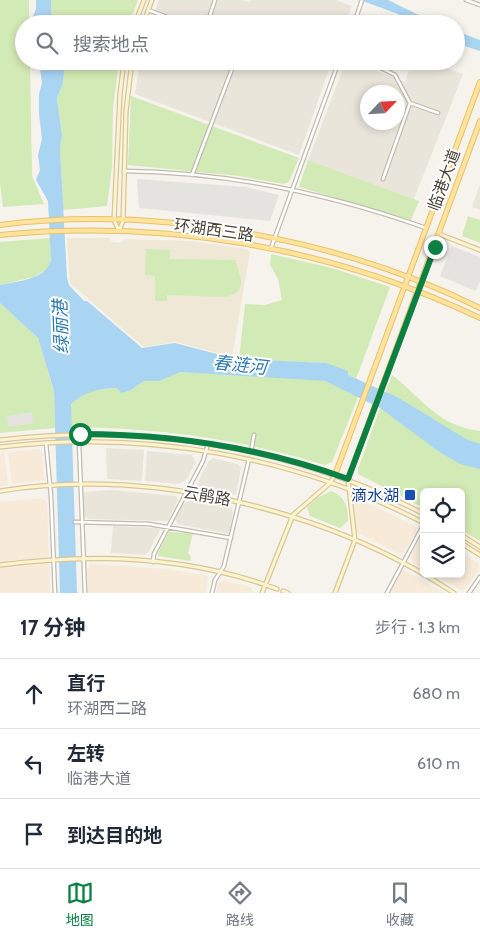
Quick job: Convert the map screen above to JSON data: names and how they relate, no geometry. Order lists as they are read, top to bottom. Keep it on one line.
{"streets":{"main road":["临港大道","环湖西三路","云鹃路"]},"crossings":[["临港大道","环湖西三路"]],"water":["绿丽港","春涟河"],"places":{"transit":["滴水湖"]},"north":"top right","page":{"search":"搜索地点","heading":["17 分钟","步行 · 1.3 km"],"list":[["直行","环湖西二路","680 m"],["左转","临港大道","610 m"],"到达目的地"],"nav":["地图","路线","收藏"]}}
